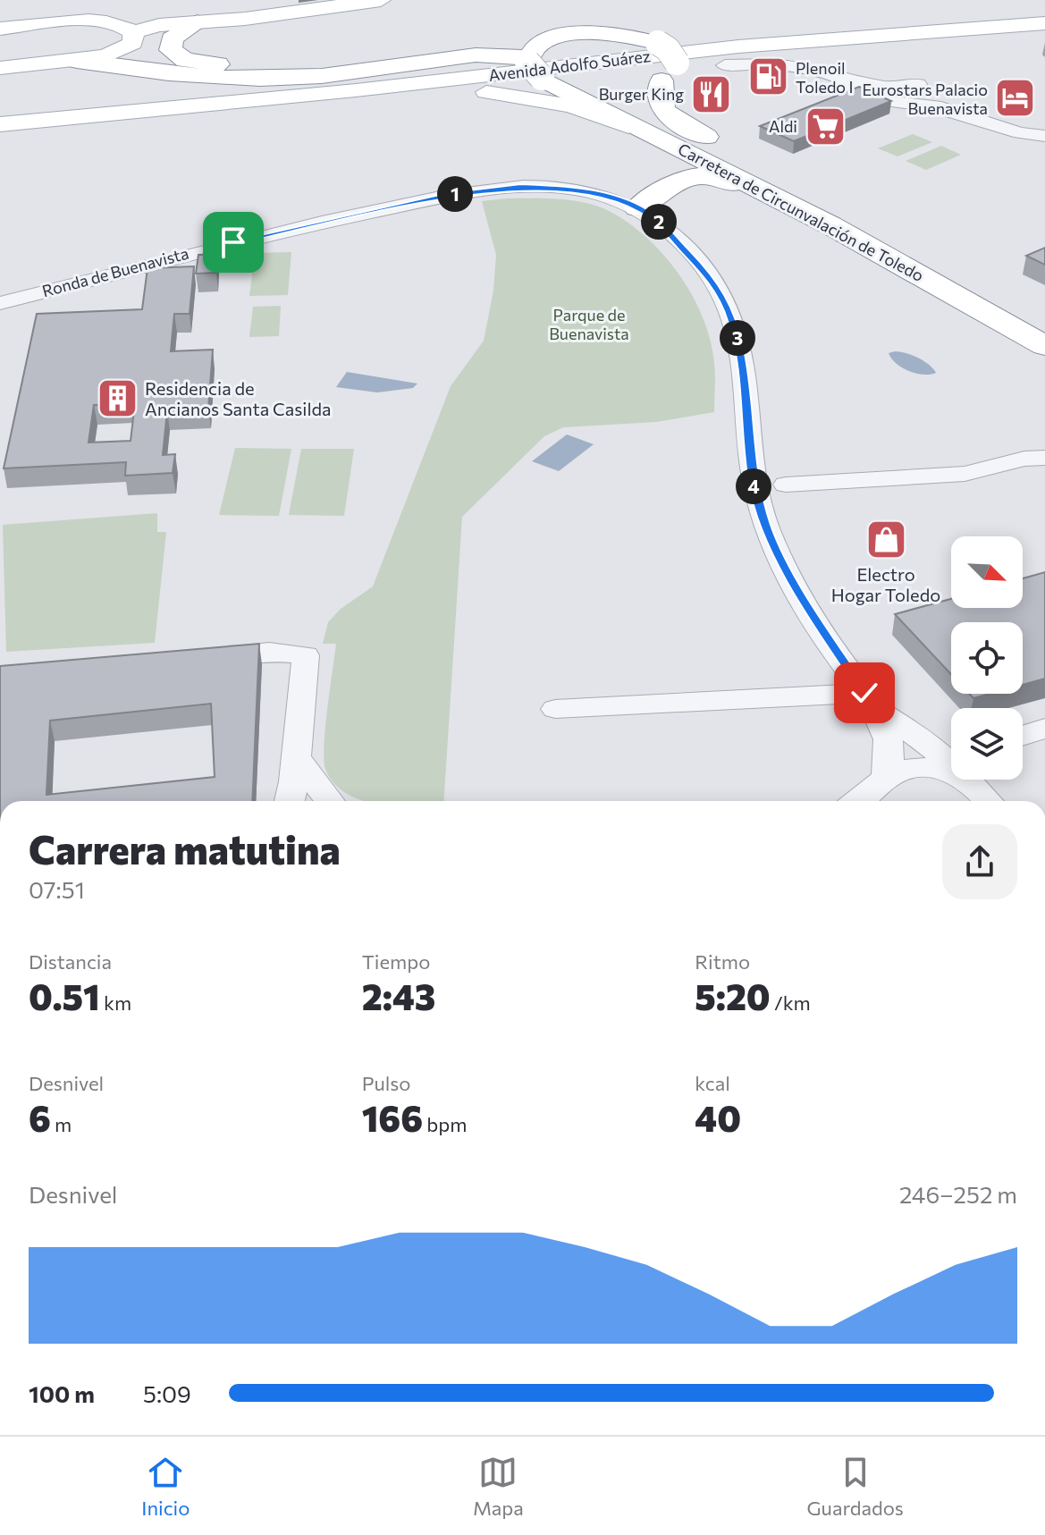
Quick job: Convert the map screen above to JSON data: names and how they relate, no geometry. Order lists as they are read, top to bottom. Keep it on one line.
{"streets":{"highway":["Carretera de Circunvalación de Toledo"],"main road":["Avenida Adolfo Suárez"],"street":["Ronda de Buenavista"]},"parks":["Parque de Buenavista"],"places":{"fuel station":["Plenoil Toledo I"],"restaurant":["Burger King"],"hotel":["Eurostars Palacio Buenavista"],"supermarket":["Aldi"],"building":["Residencia de Ancianos Santa Casilda"],"shop":["Electro Hogar Toledo"]},"north":"bottom right","page":{"pins":["1","2","3","4"],"heading":["Carrera matutina","07:51"],"stats":[["Distancia","0.51 km"],["Tiempo","2:43"],["Ritmo","5:20 /km"],["Desnivel","6 m"],["Pulso","166 bpm"],["kcal","40"]],"chart":["Desnivel","246–252 m"],"list":[{"name":"100 m","note":"5:09"}],"tabs":["Inicio","Mapa","Guardados"]}}
